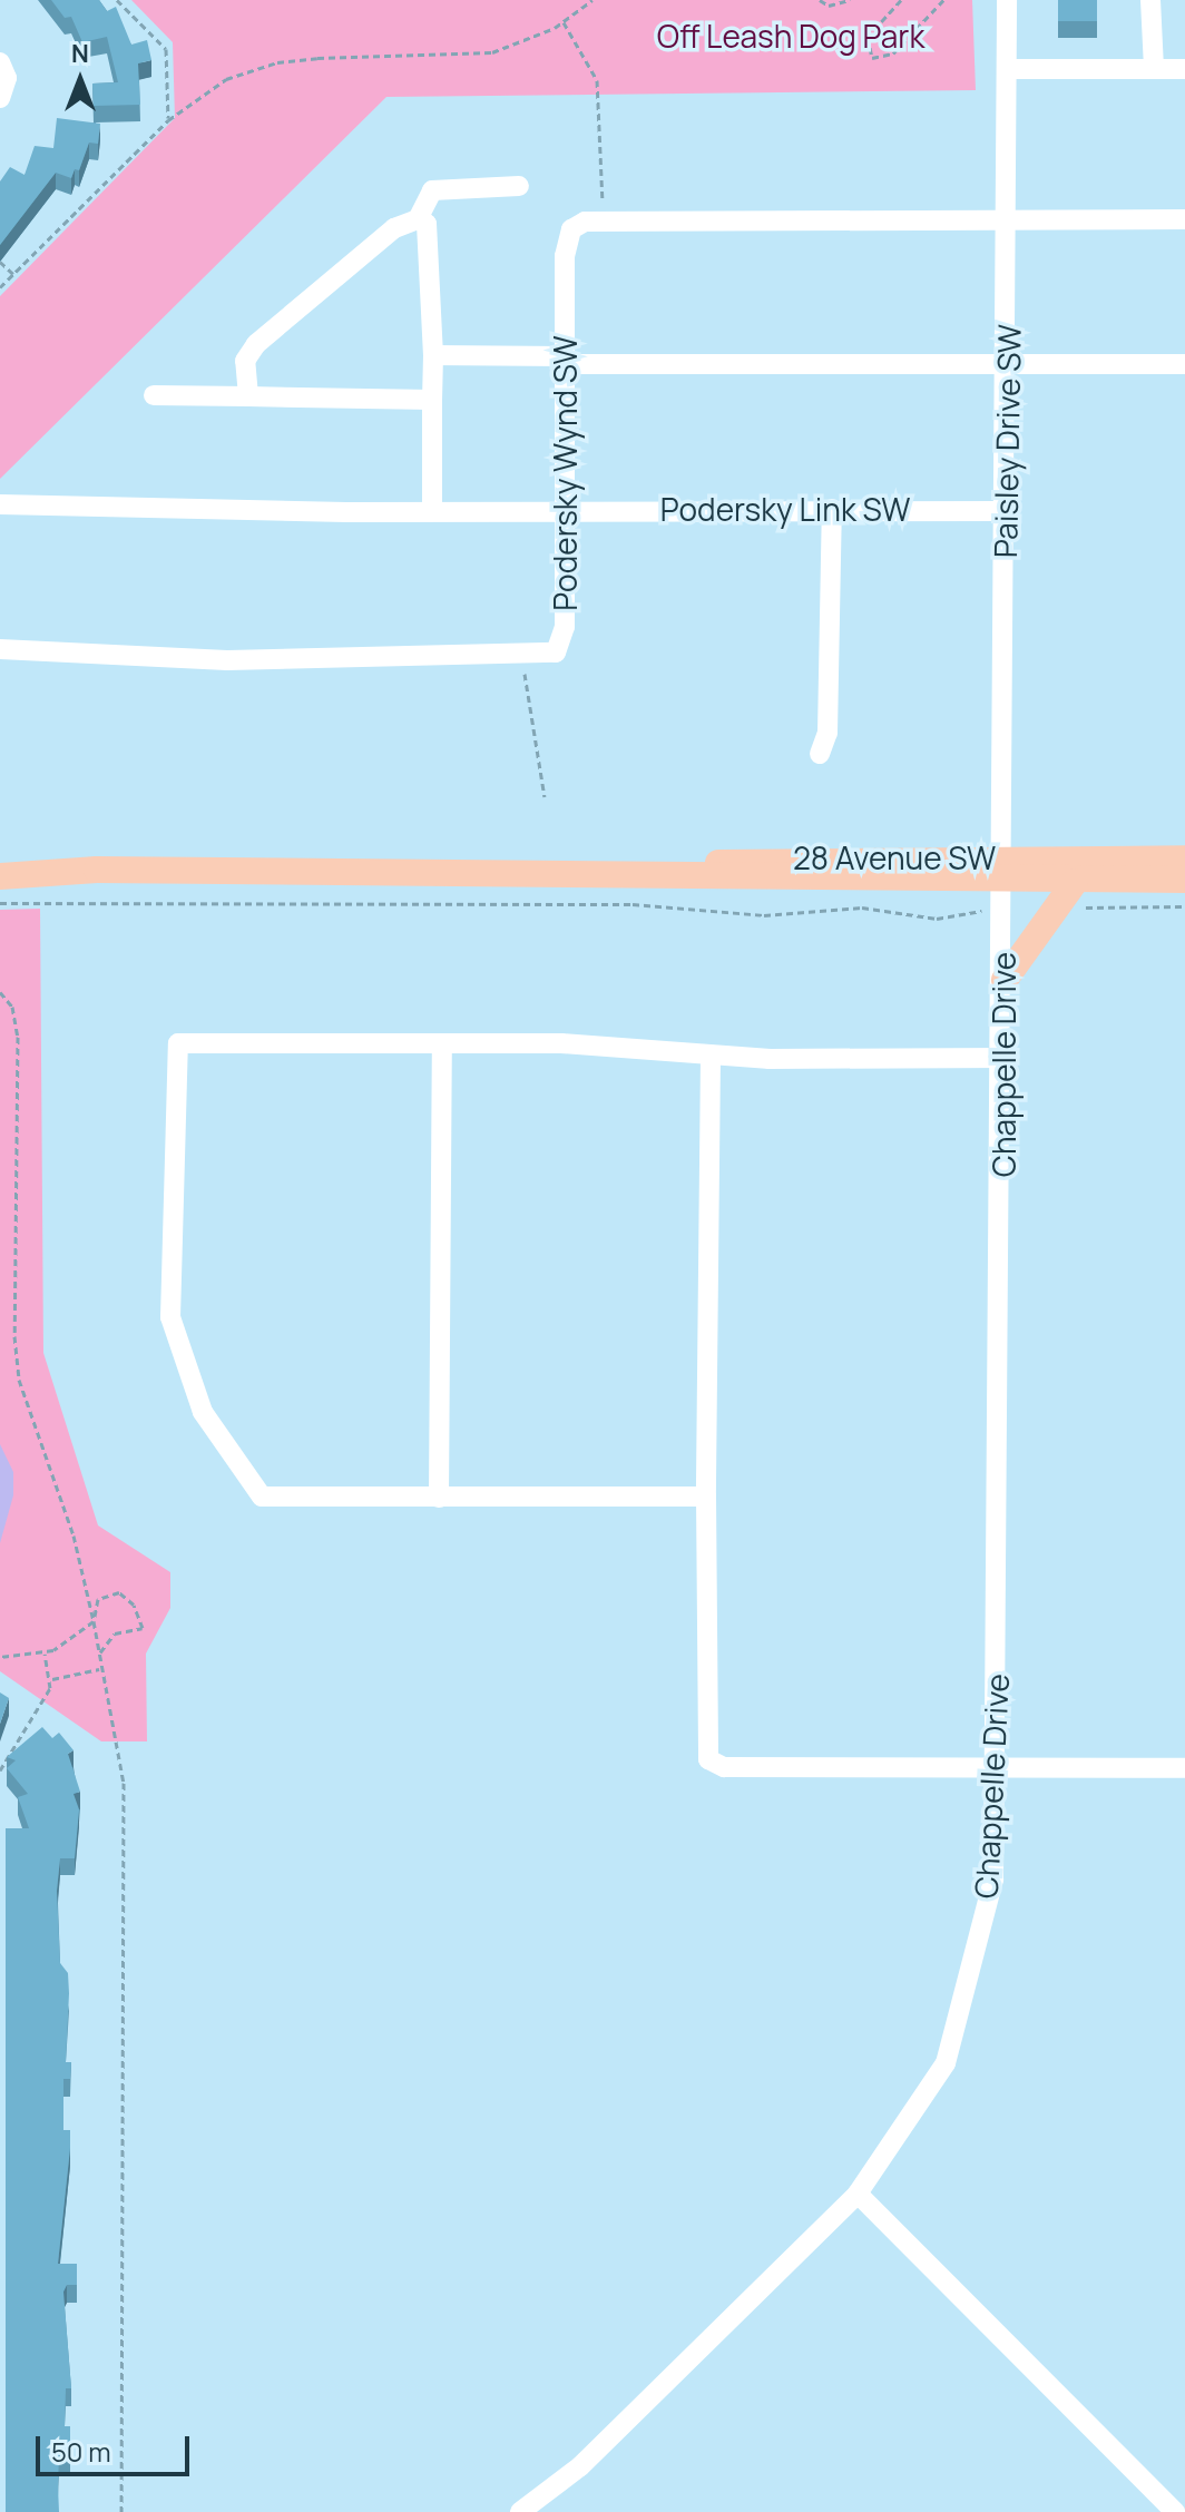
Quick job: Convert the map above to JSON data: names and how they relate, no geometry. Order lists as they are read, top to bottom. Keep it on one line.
{"streets":{"main road":["28 Avenue SW"],"street":["Paisley Drive SW","Podersky Wynd SW","Podersky Link SW","Chappelle Drive"]},"crossings":[["Paisley Drive SW","Podersky Wynd SW"],["Paisley Drive SW","Podersky Link SW"],["Paisley Drive SW","28 Avenue SW"],["Paisley Drive SW","Chappelle Drive"],["Podersky Wynd SW","Podersky Link SW"],["28 Avenue SW","Chappelle Drive"]],"parks":["Off Leash Dog Park"],"scale_bar":"50 m","north":"top"}
